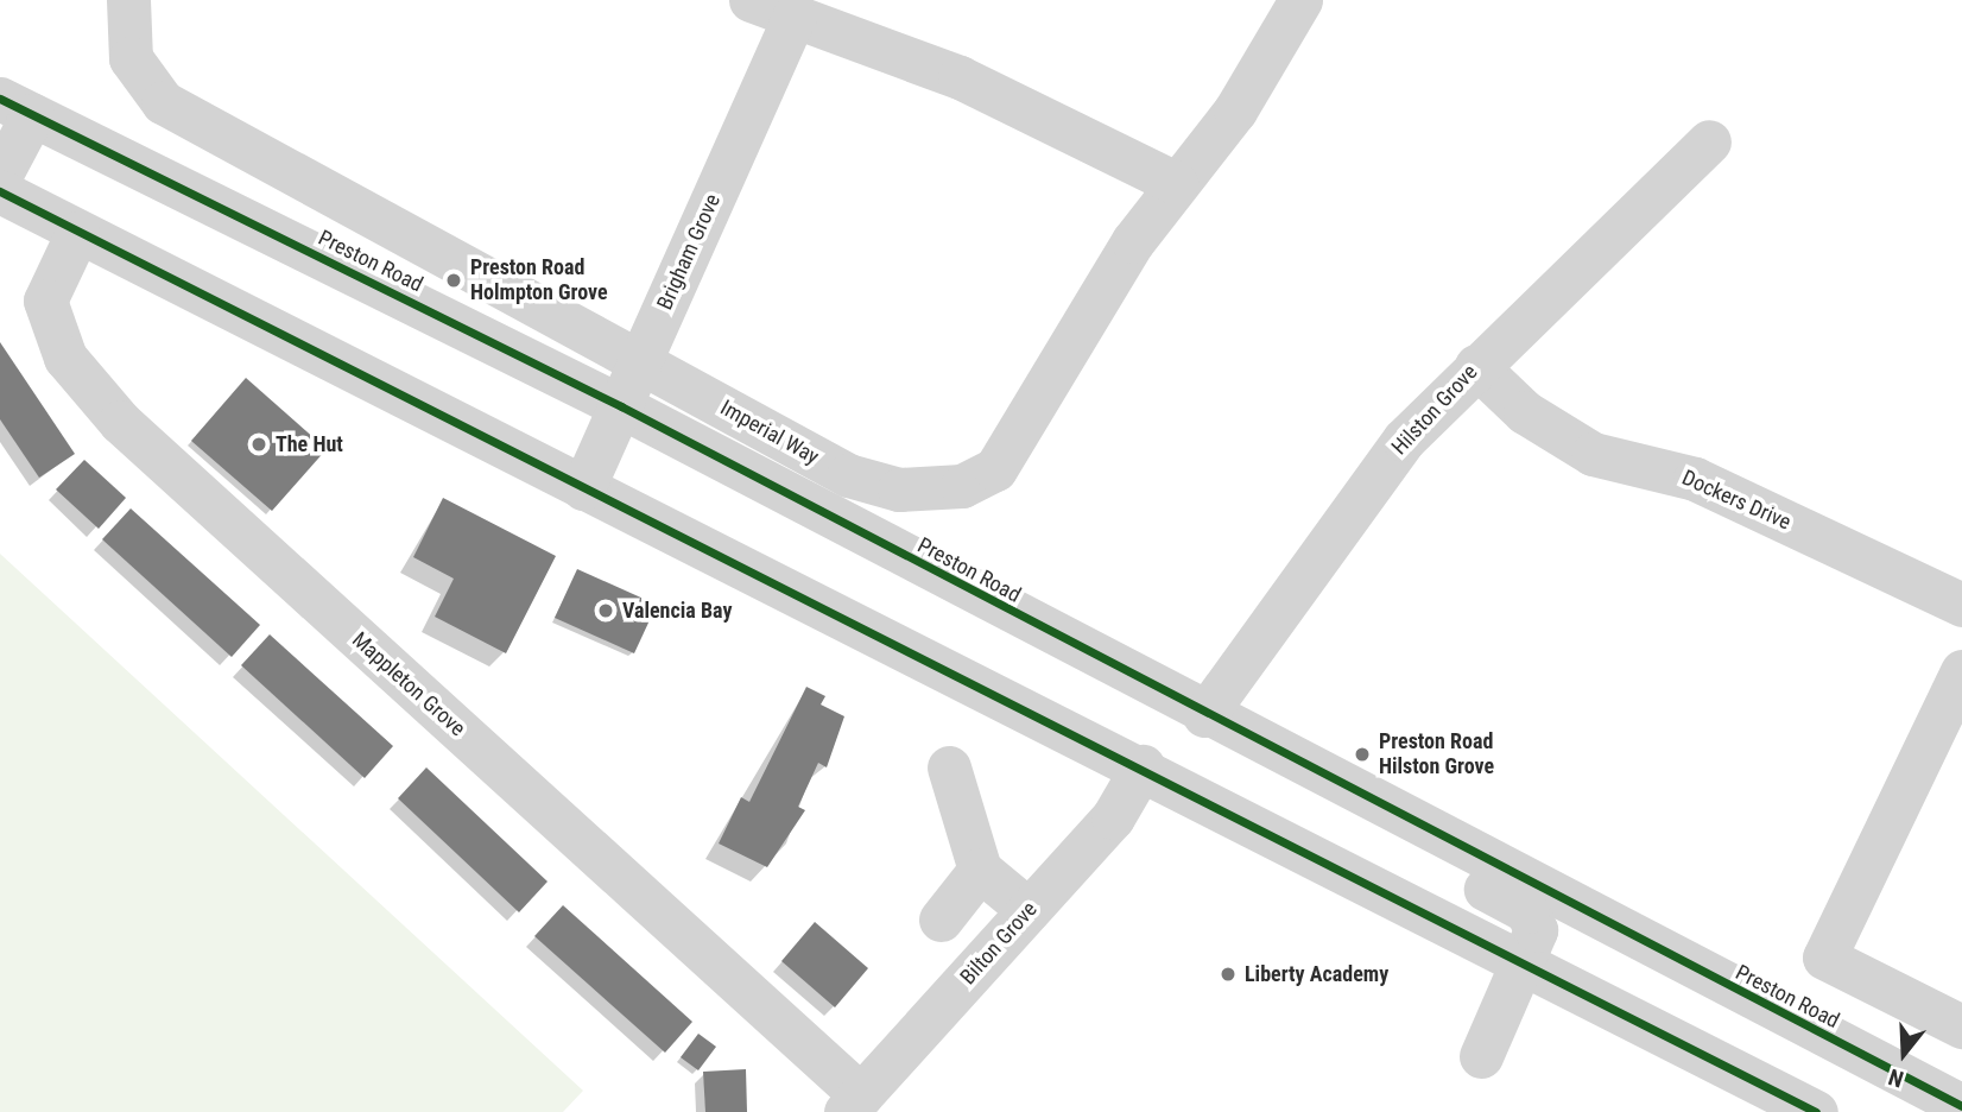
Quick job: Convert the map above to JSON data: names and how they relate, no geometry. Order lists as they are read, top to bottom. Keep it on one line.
{"streets":{"street":["Brigham Grove","Preston Road","Hilston Grove","Imperial Way","Dockers Drive","Mappleton Grove","Bilton Grove"]},"crossings":[["Brigham Grove","Preston Road"],["Brigham Grove","Imperial Way"],["Preston Road","Hilston Grove"],["Hilston Grove","Dockers Drive"],["Mappleton Grove","Bilton Grove"]],"places":["Preston Road Holmpton Grove","The Hut","Valencia Bay","Preston Road Hilston Grove","Liberty Academy"],"north":"bottom"}
